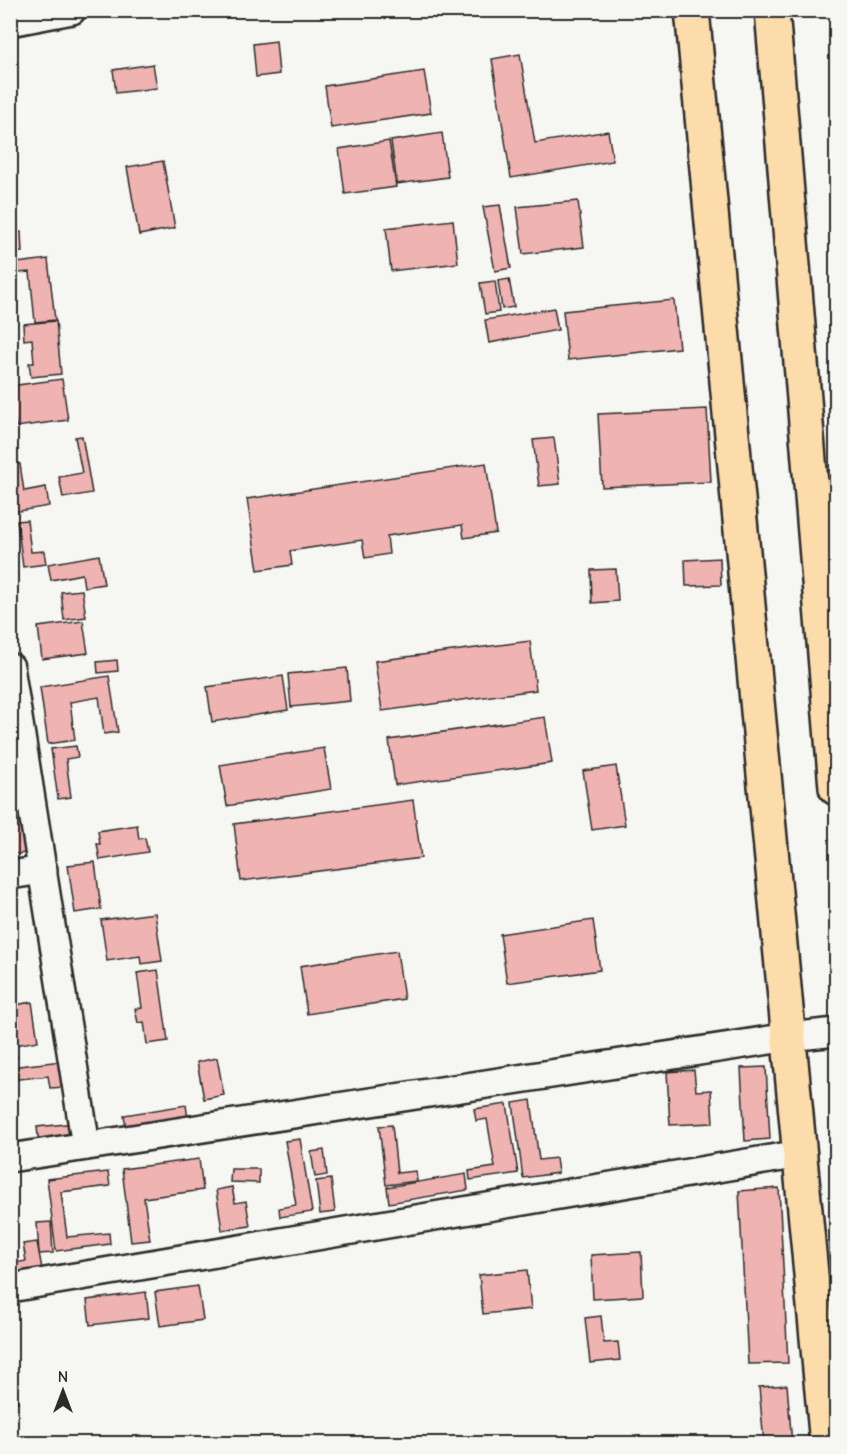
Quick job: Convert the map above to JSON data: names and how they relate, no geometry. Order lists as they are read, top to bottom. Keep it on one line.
{"north":"top"}
